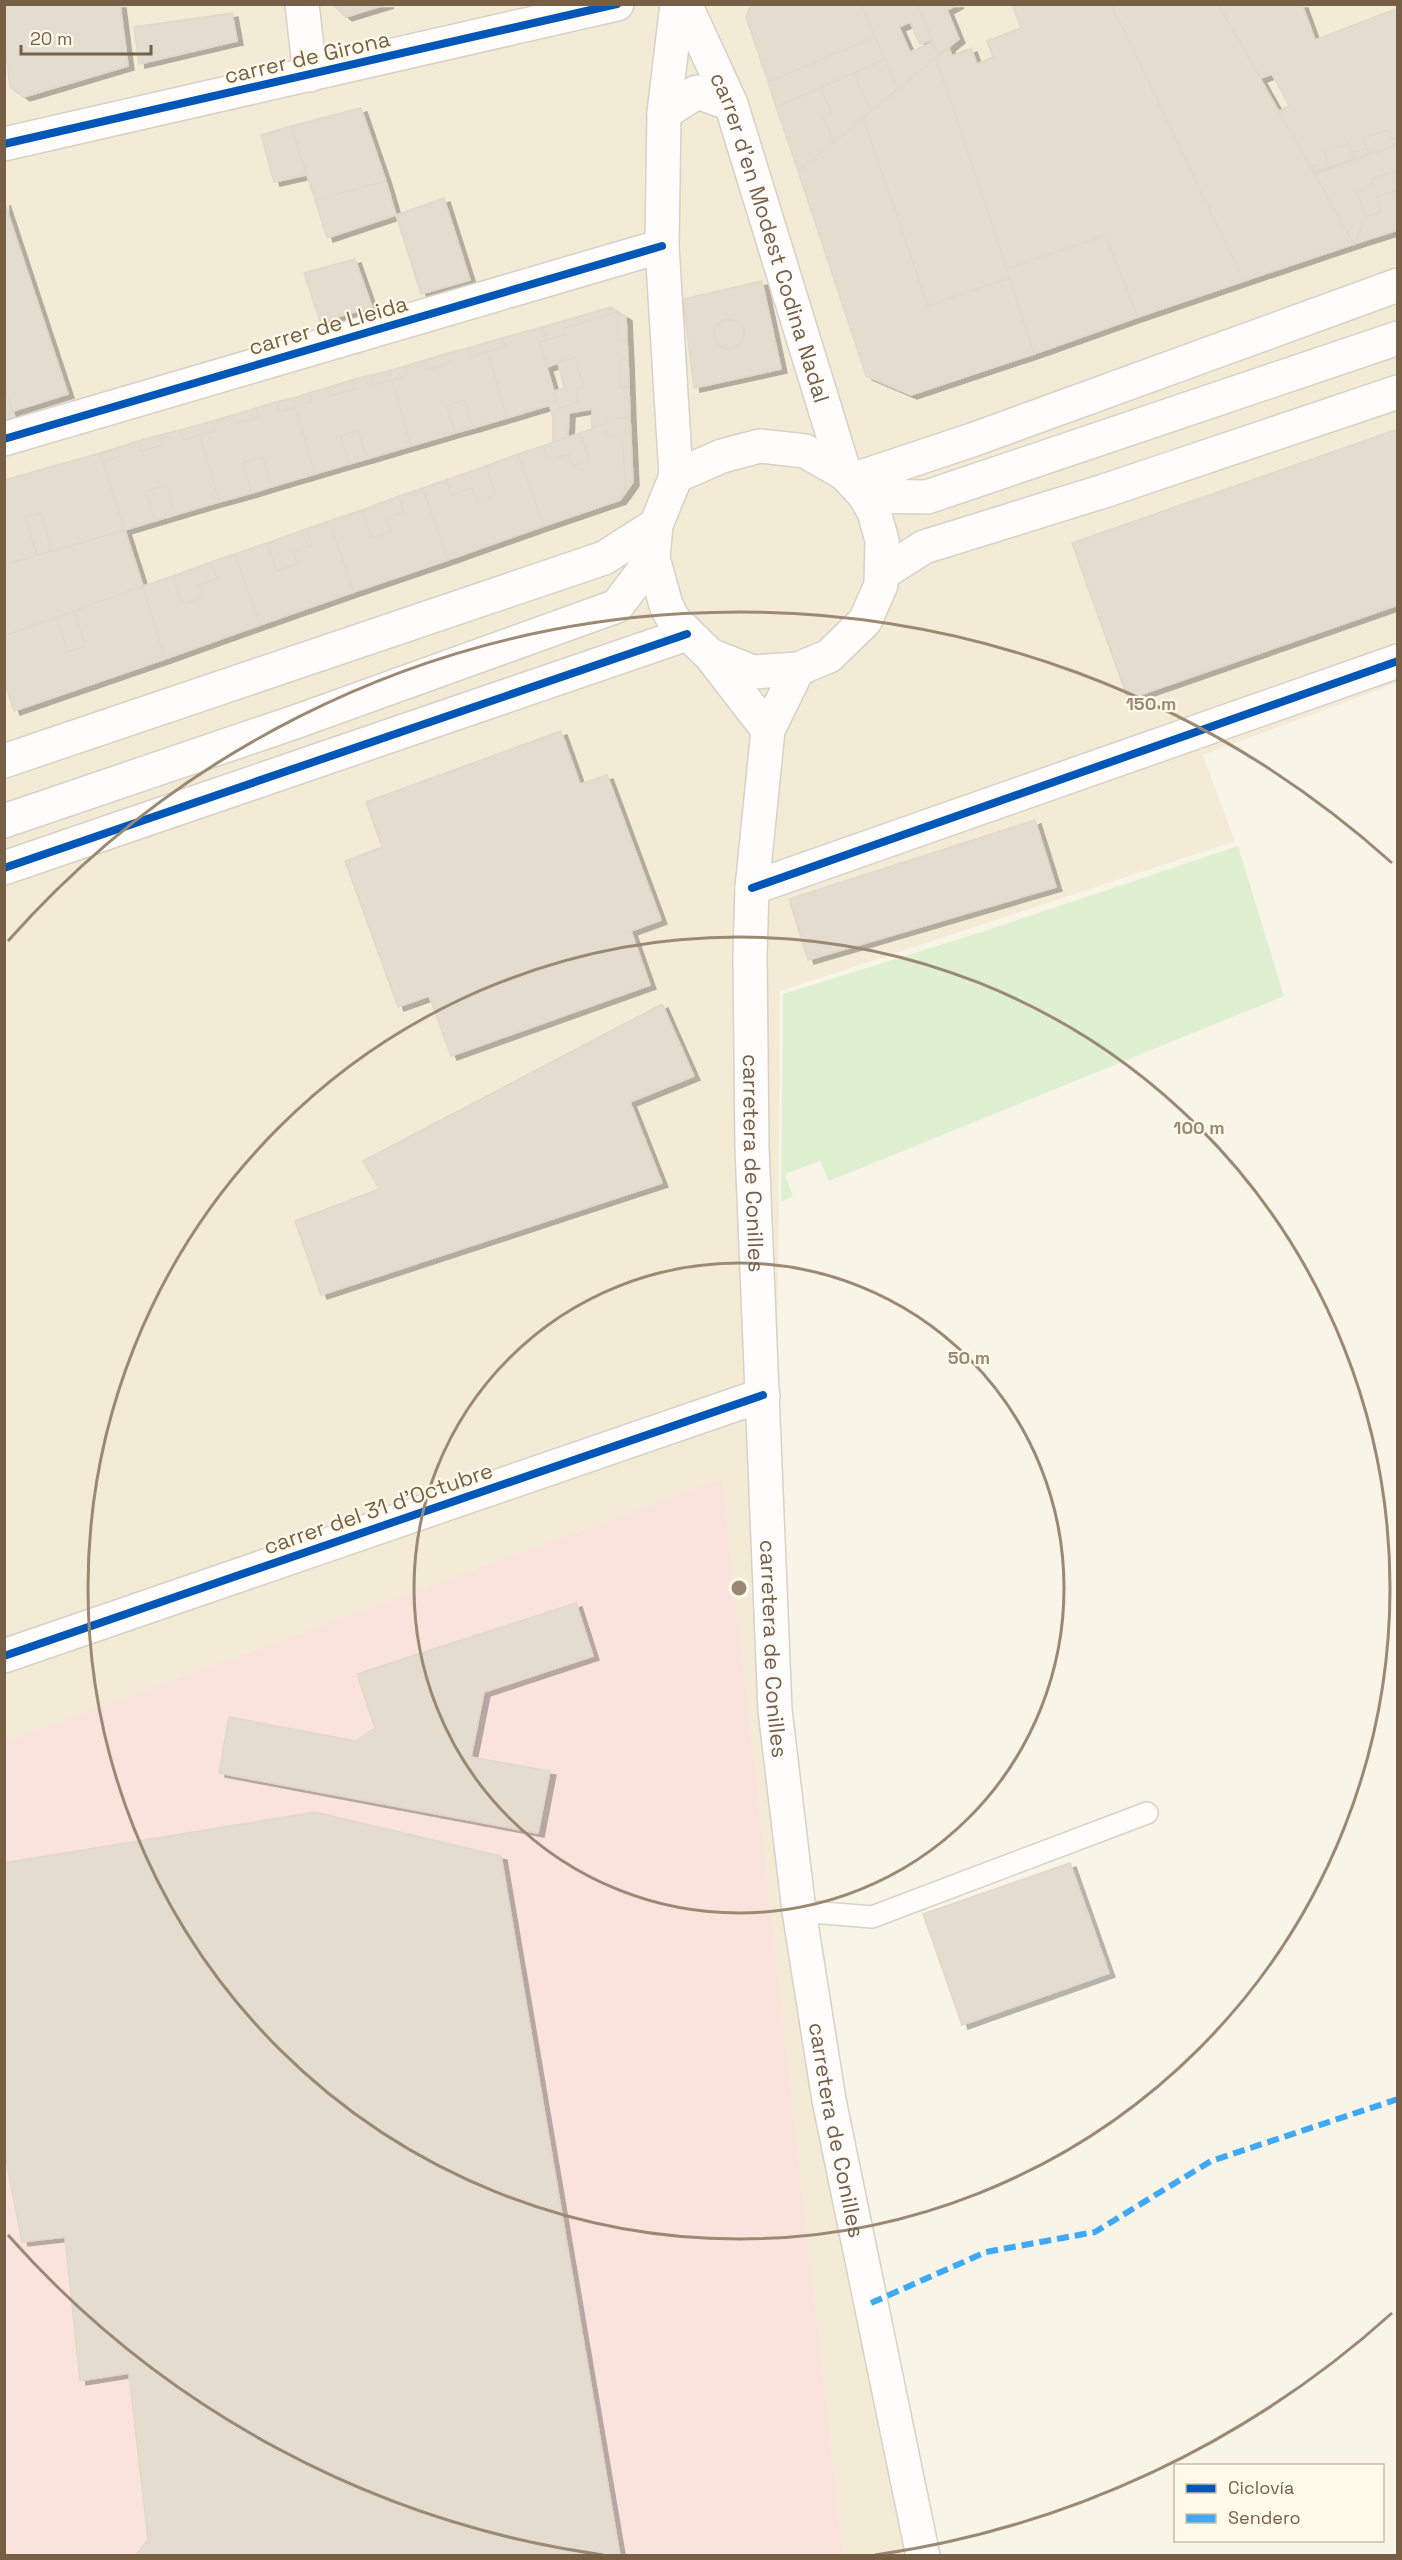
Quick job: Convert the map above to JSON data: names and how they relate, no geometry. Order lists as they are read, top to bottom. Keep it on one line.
{"streets":{"street":["carrer de Girona","carrer d'en Modest Codina Nadal","carrer de Lleida","carretera de Conilles","carrer del 31 d'Octubre"]},"crossings":[["carretera de Conilles","carrer del 31 d'Octubre"]],"legend":["Ciclovía","Sendero"],"scale_bar":"20 m","rings":["150 m","100 m","50 m"]}
